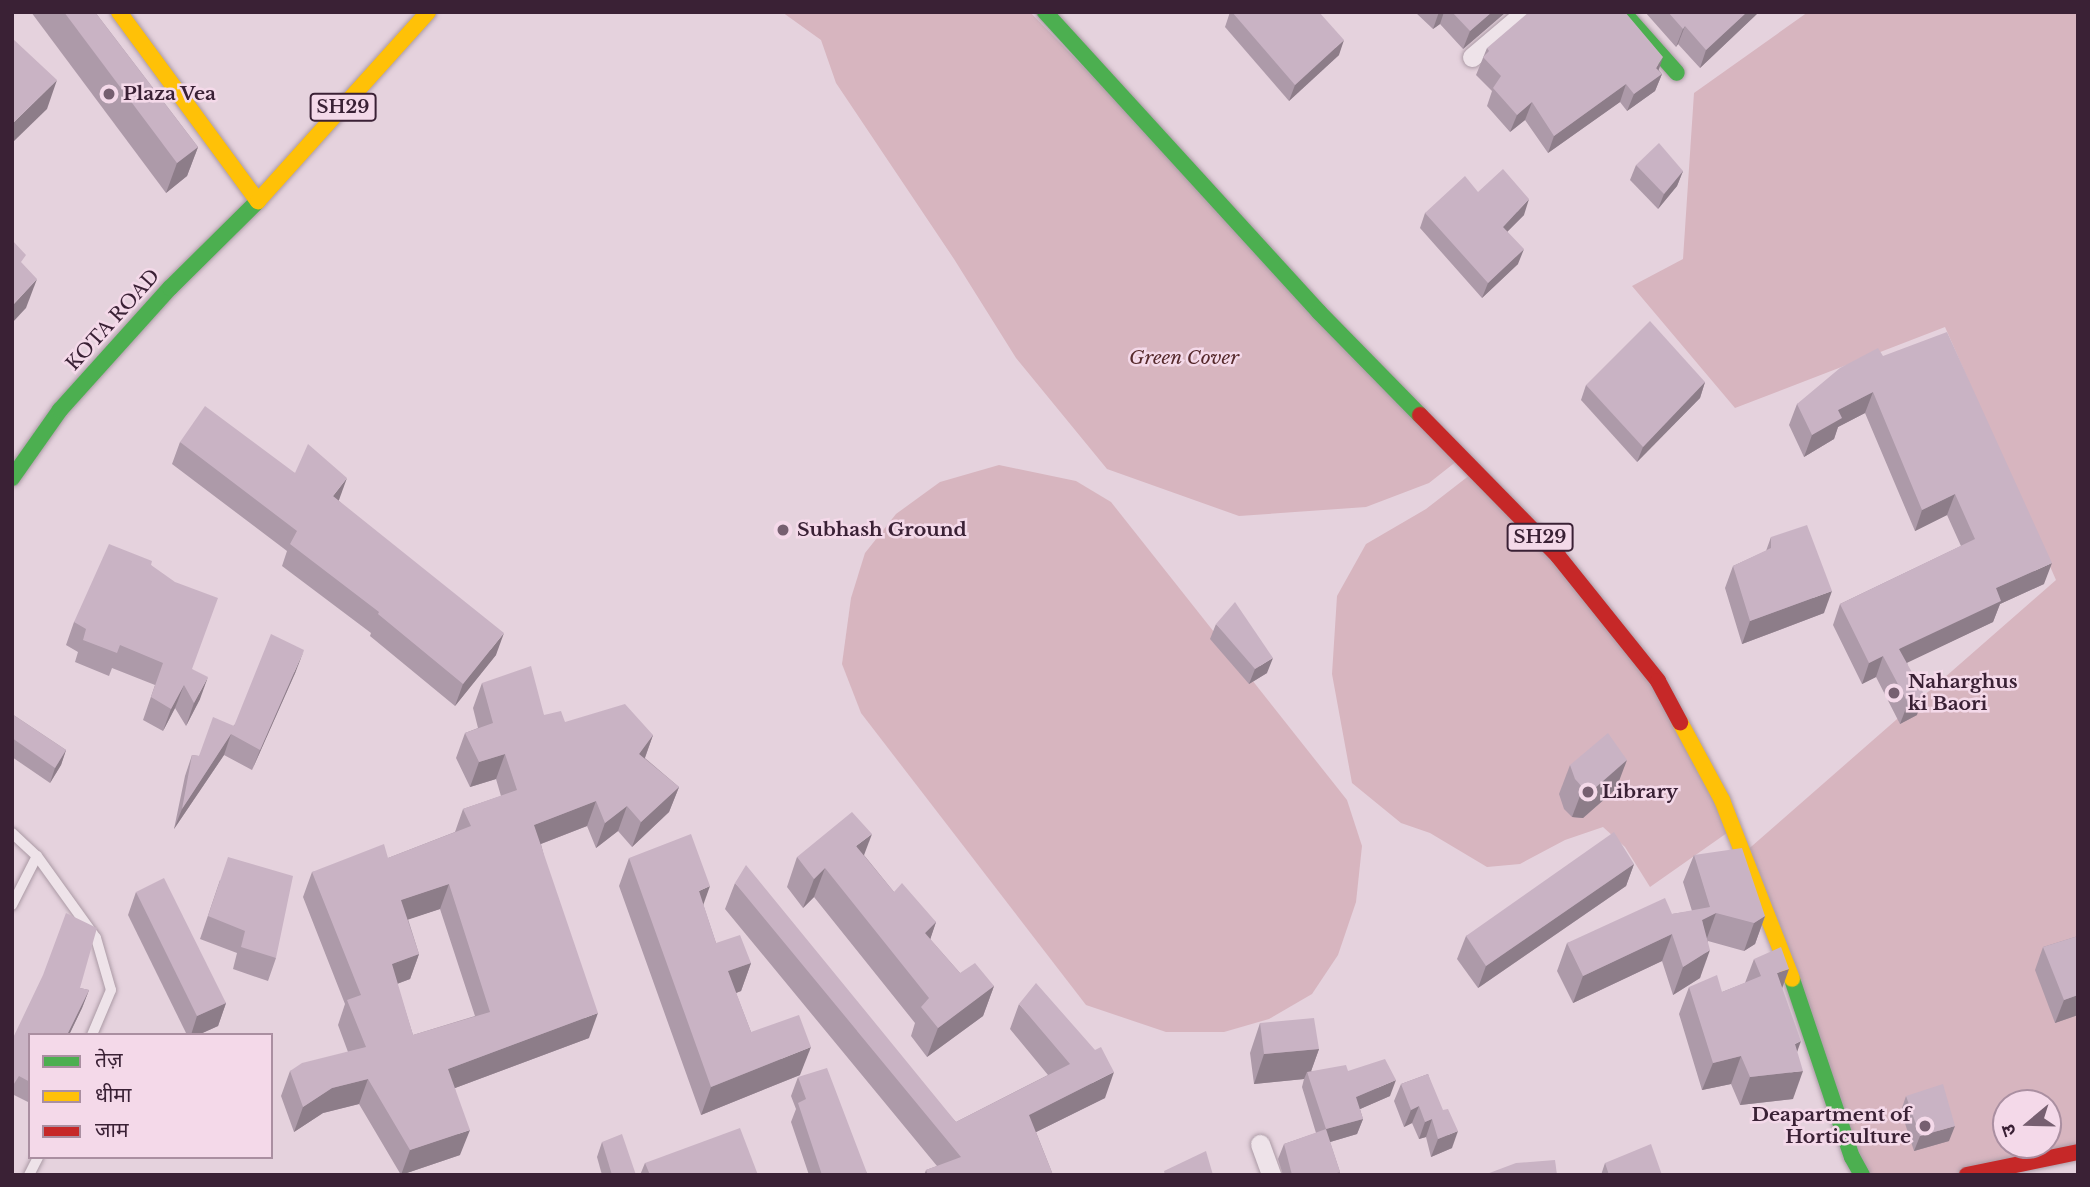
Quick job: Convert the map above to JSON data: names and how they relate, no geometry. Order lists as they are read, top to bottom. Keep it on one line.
{"streets":{"main road":["SH29","KOTA ROAD"]},"crossings":[["SH29","KOTA ROAD"]],"parks":["Green Cover"],"places":["Plaza Vea","Subhash Ground","Naharghus ki Baori","Library","Deapartment of Horticulture"],"legend":["तेज़","धीमा","जाम"],"north":"left"}
